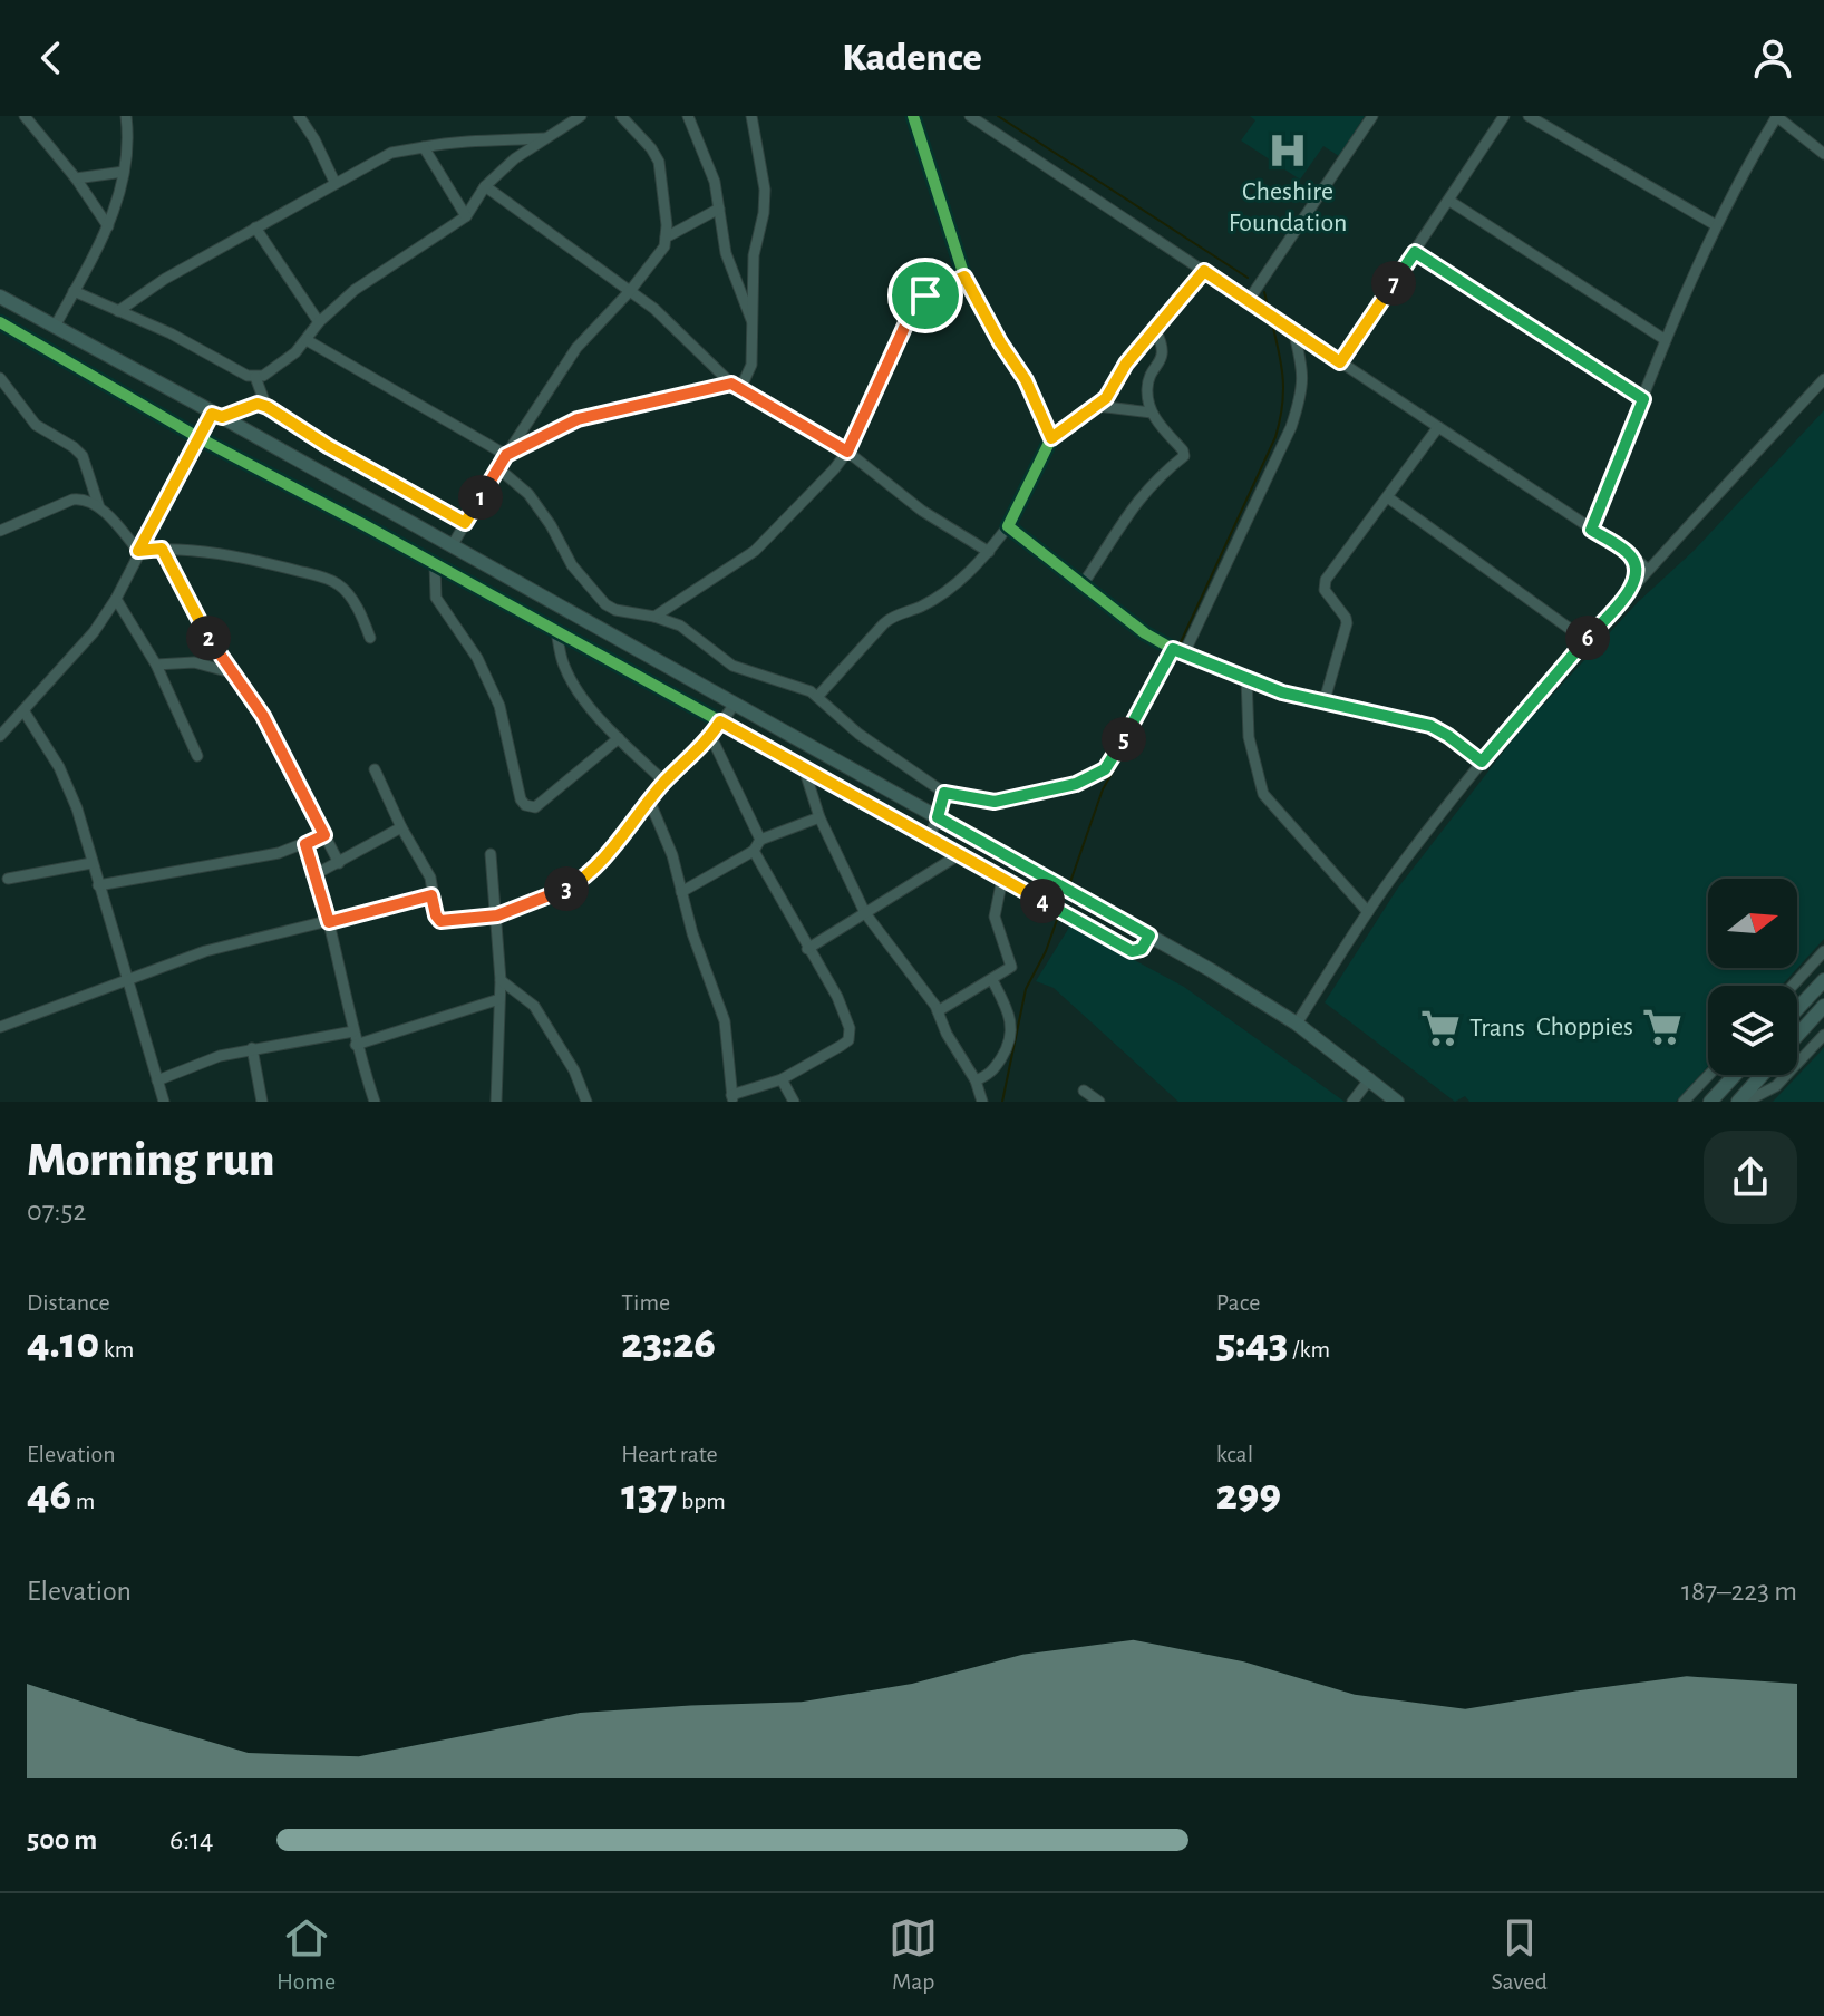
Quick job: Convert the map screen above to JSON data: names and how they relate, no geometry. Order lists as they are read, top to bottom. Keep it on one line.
{"places":{"hospital":["Cheshire Foundation"],"supermarket":["Choppies","Trans"]},"north":"right","page":{"header":"Kadence","pins":["7","1","2","6","5","3","4"],"heading":["Morning run","07:52"],"stats":[["Distance","4.10 km"],["Time","23:26"],["Pace","5:43 /km"],["Elevation","46 m"],["Heart rate","137 bpm"],["kcal","299"]],"chart":["Elevation","187–223 m"],"list":[{"name":"500 m","note":"6:14"}],"tabs":["Home","Map","Saved"]}}
